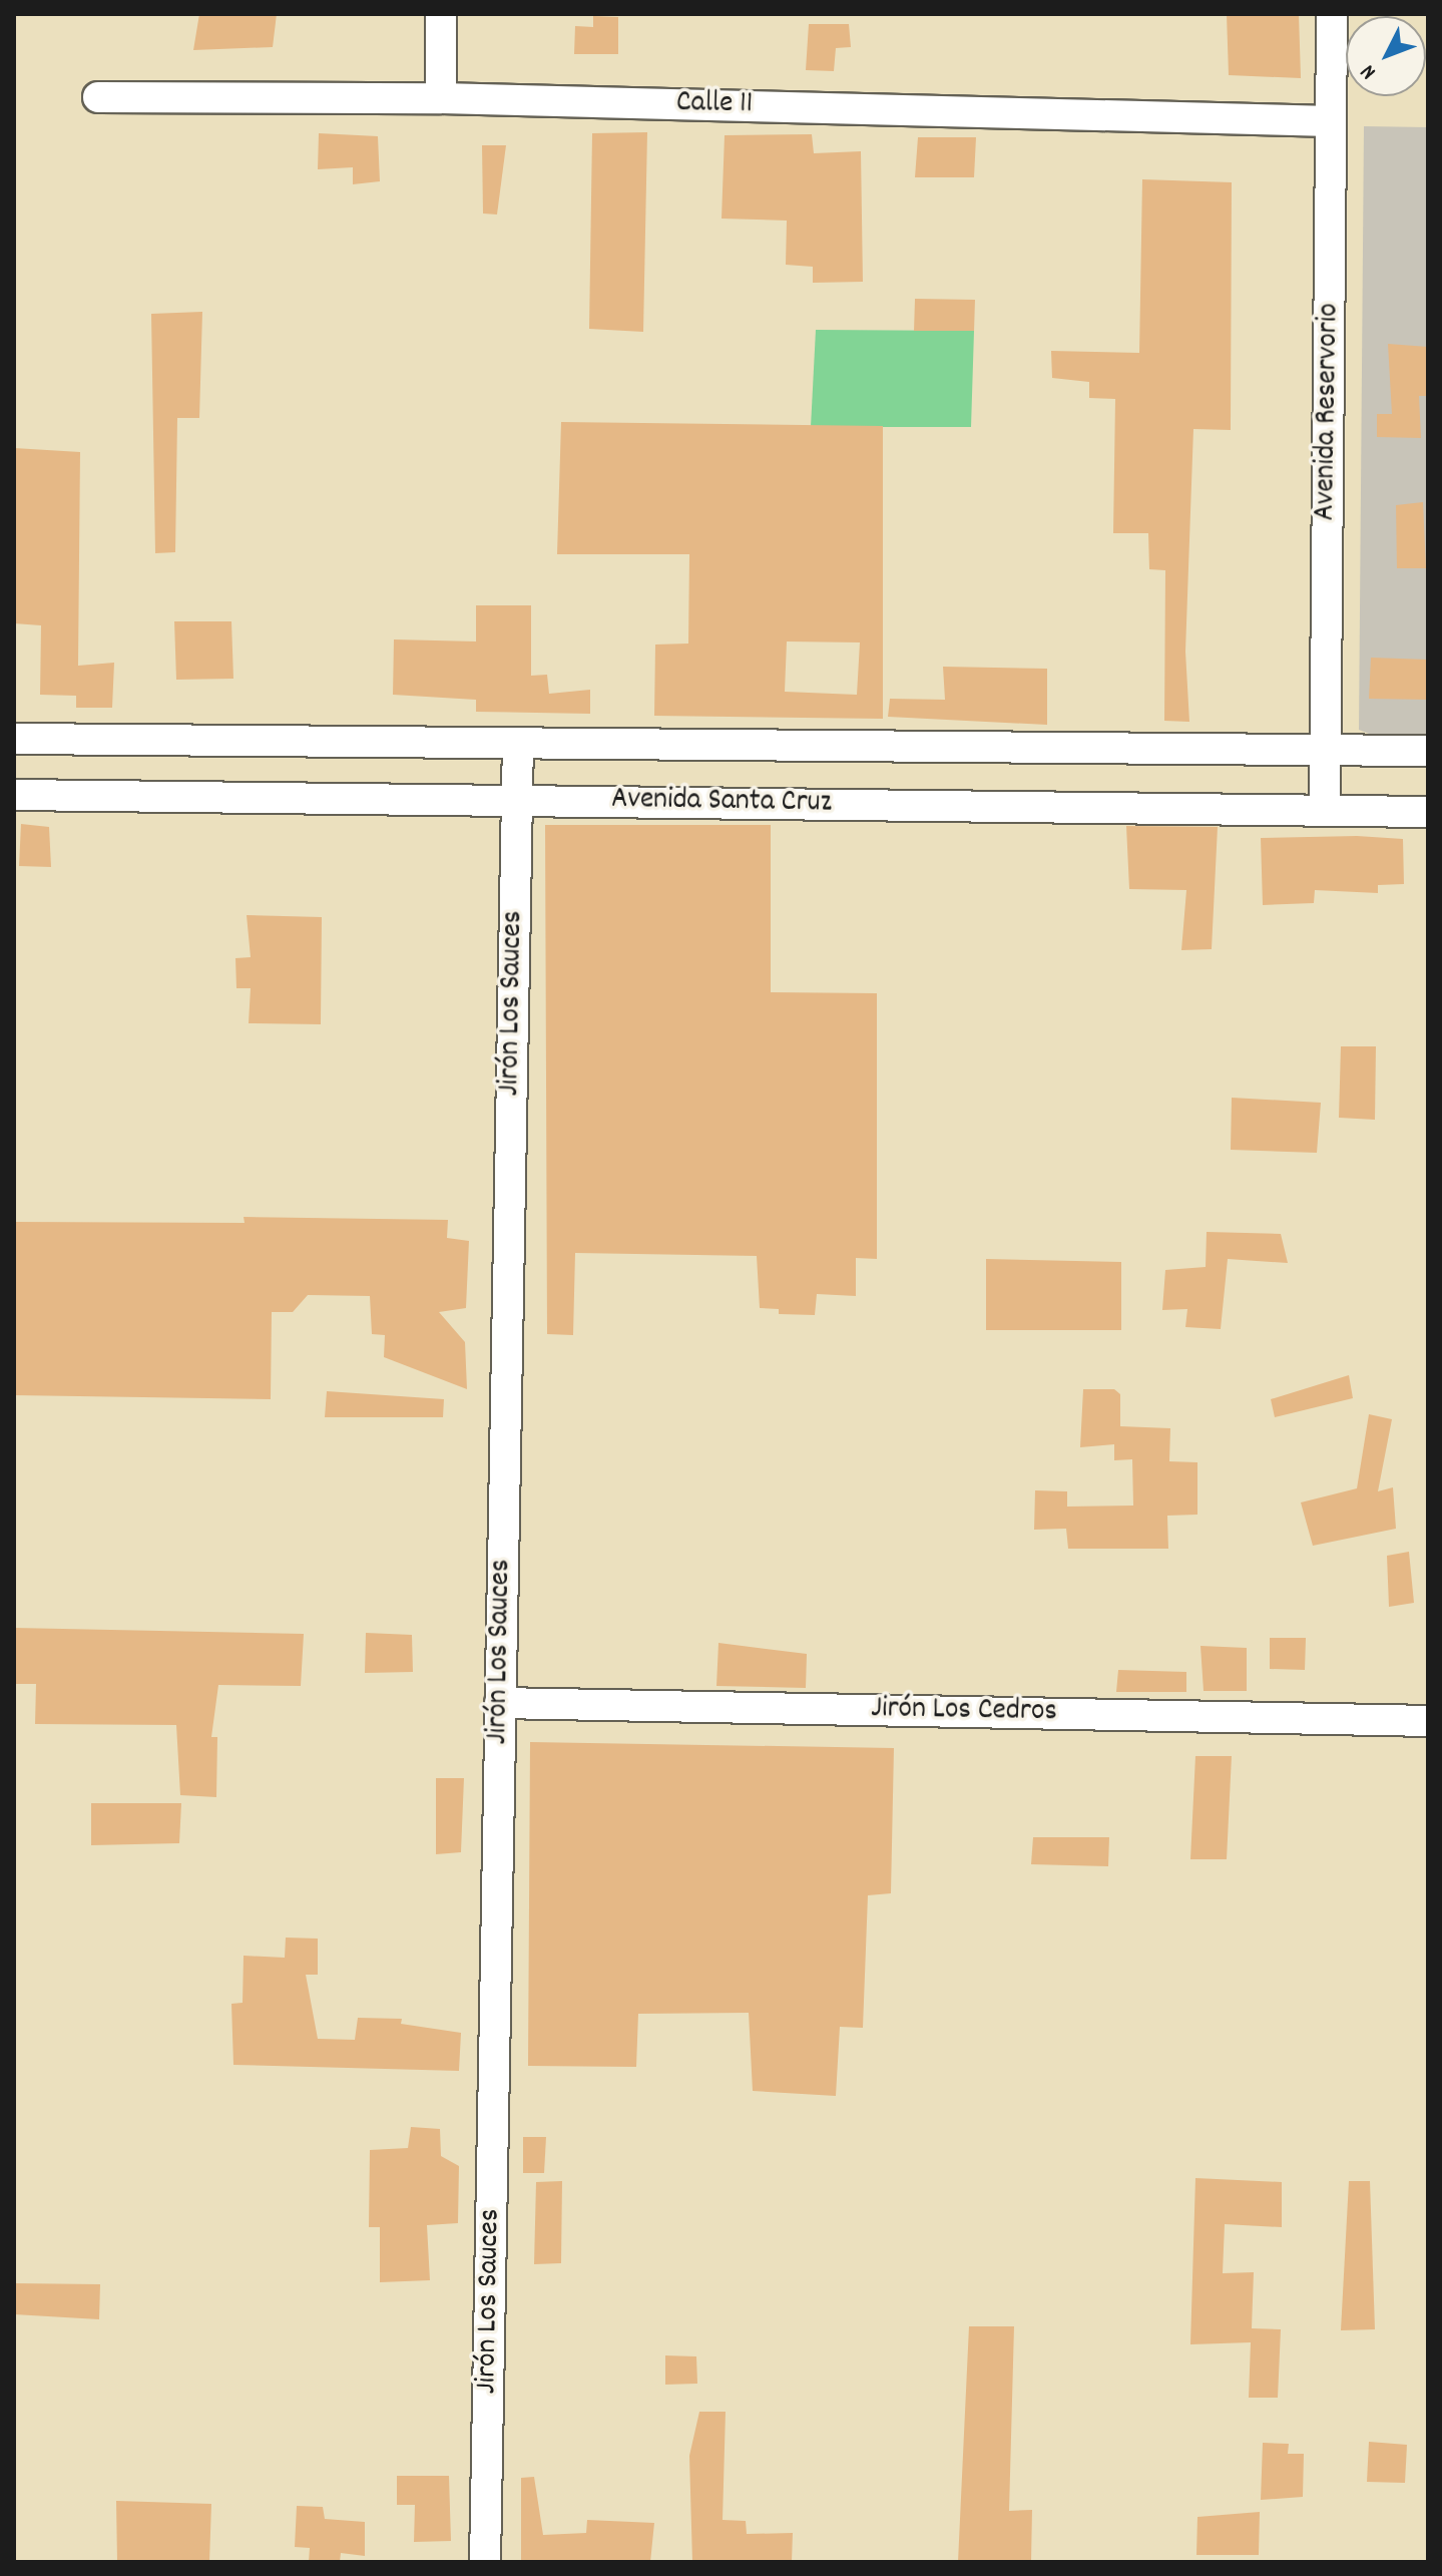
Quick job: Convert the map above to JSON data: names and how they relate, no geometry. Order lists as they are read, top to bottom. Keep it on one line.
{"streets":{"street":["Calle 11","Avenida Reservorio","Avenida Santa Cruz","Jirón Los Sauces","Jirón Los Cedros"]},"crossings":[["Calle 11","Avenida Reservorio"],["Avenida Reservorio","Avenida Santa Cruz"],["Avenida Santa Cruz","Jirón Los Sauces"],["Jirón Los Sauces","Jirón Los Cedros"]],"north":"bottom left"}
